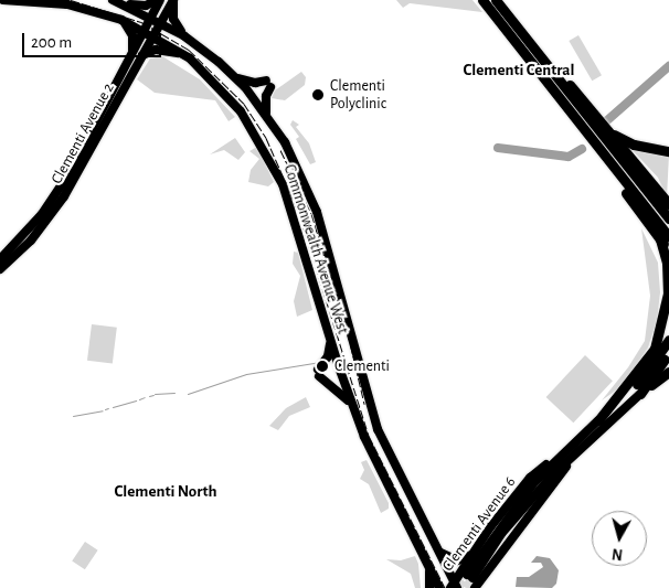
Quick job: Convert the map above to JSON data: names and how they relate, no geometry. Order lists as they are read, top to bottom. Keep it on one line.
{"streets":{"main road":["Clementi Avenue 2","Commonwealth Avenue West","Clementi Avenue 6"]},"crossings":[["Clementi Avenue 2","Commonwealth Avenue West"],["Commonwealth Avenue West","Clementi Avenue 6"]],"districts":["Clementi Central","Clementi North"],"places":["Clementi Polyclinic","Clementi"],"scale_bar":"200 m","north":"bottom"}
